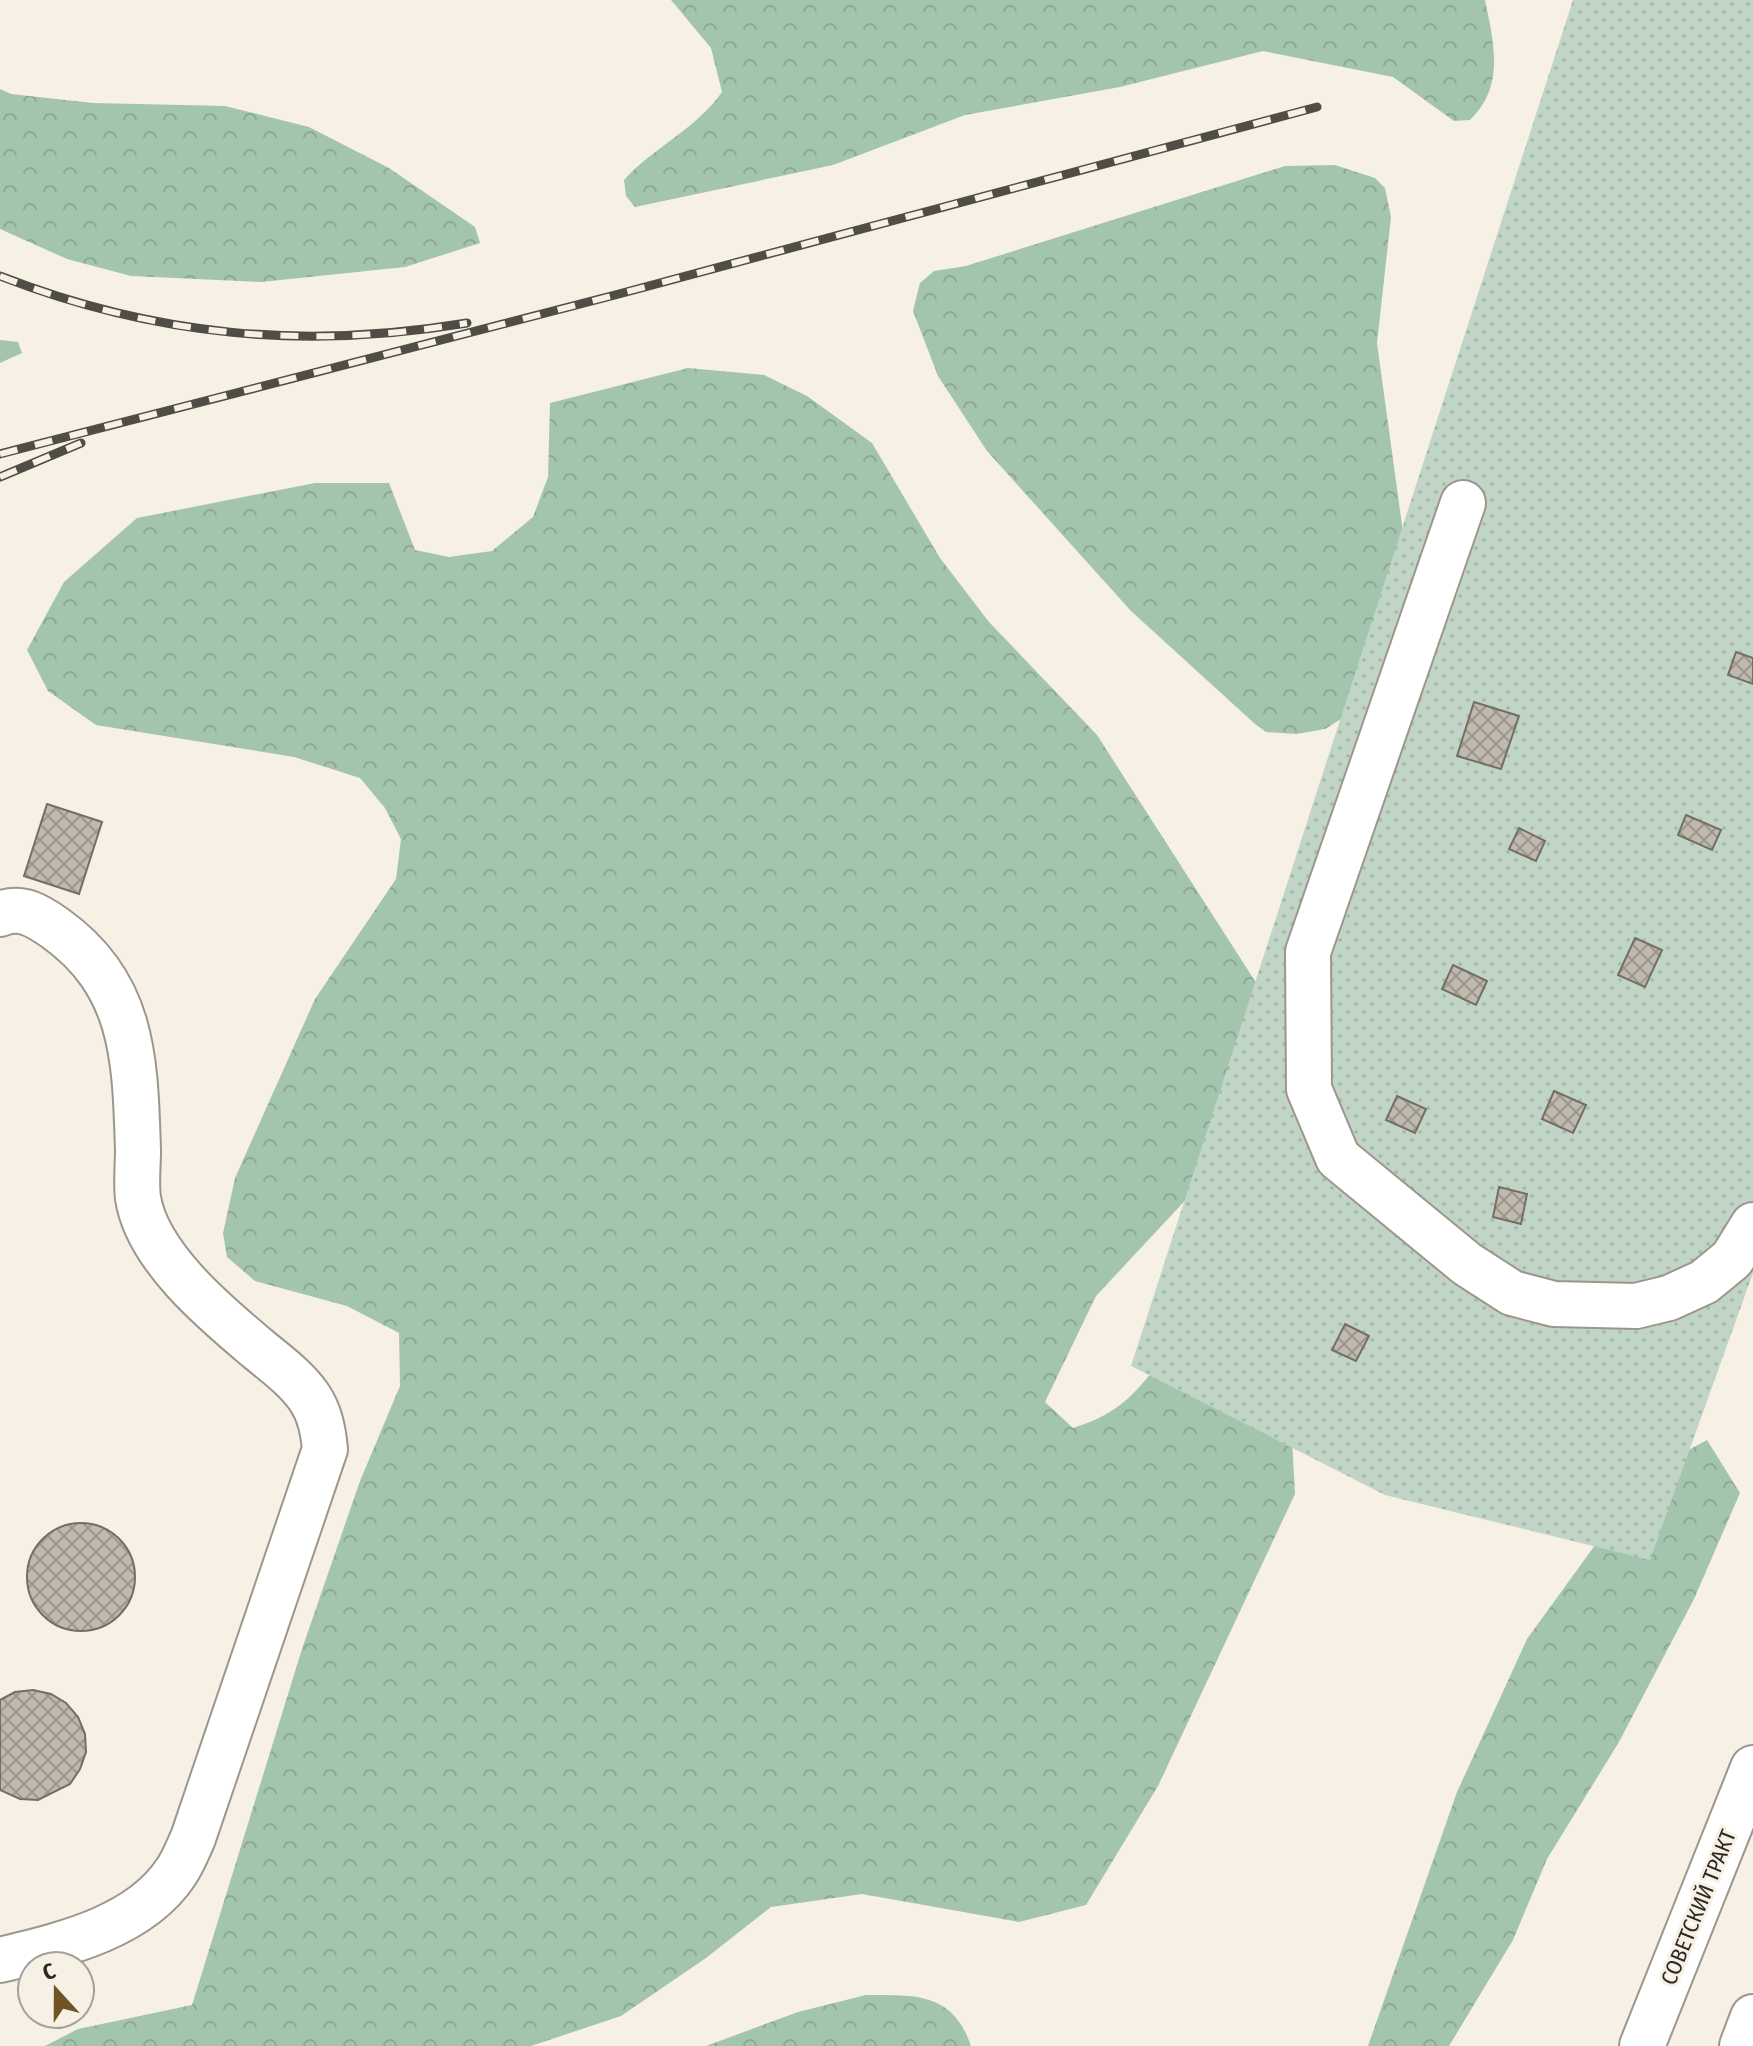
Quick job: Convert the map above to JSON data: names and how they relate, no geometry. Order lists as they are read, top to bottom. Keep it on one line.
{"streets":{"main road":["СОВЕТСКИЙ ТРАКТ"]},"north":"top"}
